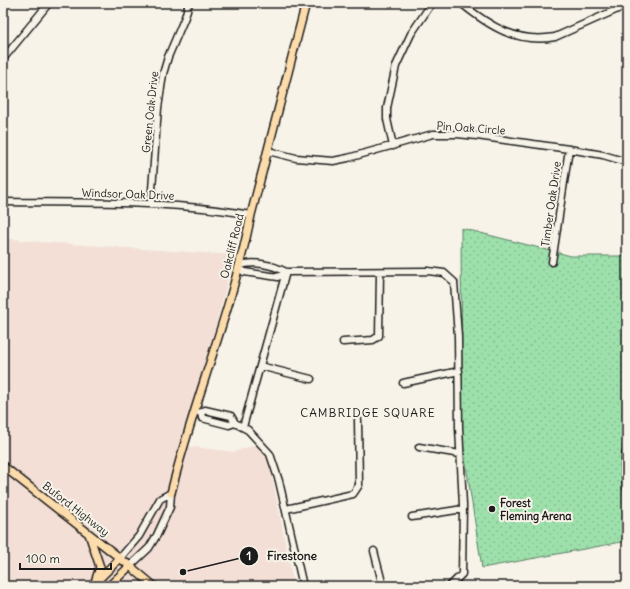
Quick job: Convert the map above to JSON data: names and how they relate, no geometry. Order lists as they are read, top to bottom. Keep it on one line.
{"streets":{"main road":["Oakcliff Road","Buford Highway"],"street":["Green Oak Drive","Pin Oak Circle","Windsor Oak Drive","Timber Oak Drive"]},"crossings":[["Green Oak Drive","Windsor Oak Drive"],["Pin Oak Circle","Timber Oak Drive"],["Pin Oak Circle","Oakcliff Road"],["Windsor Oak Drive","Oakcliff Road"],["Oakcliff Road","Buford Highway"]],"districts":["CAMBRIDGE SQUARE"],"places":["Forest Fleming Arena","Firestone"],"scale_bar":"100 m"}
